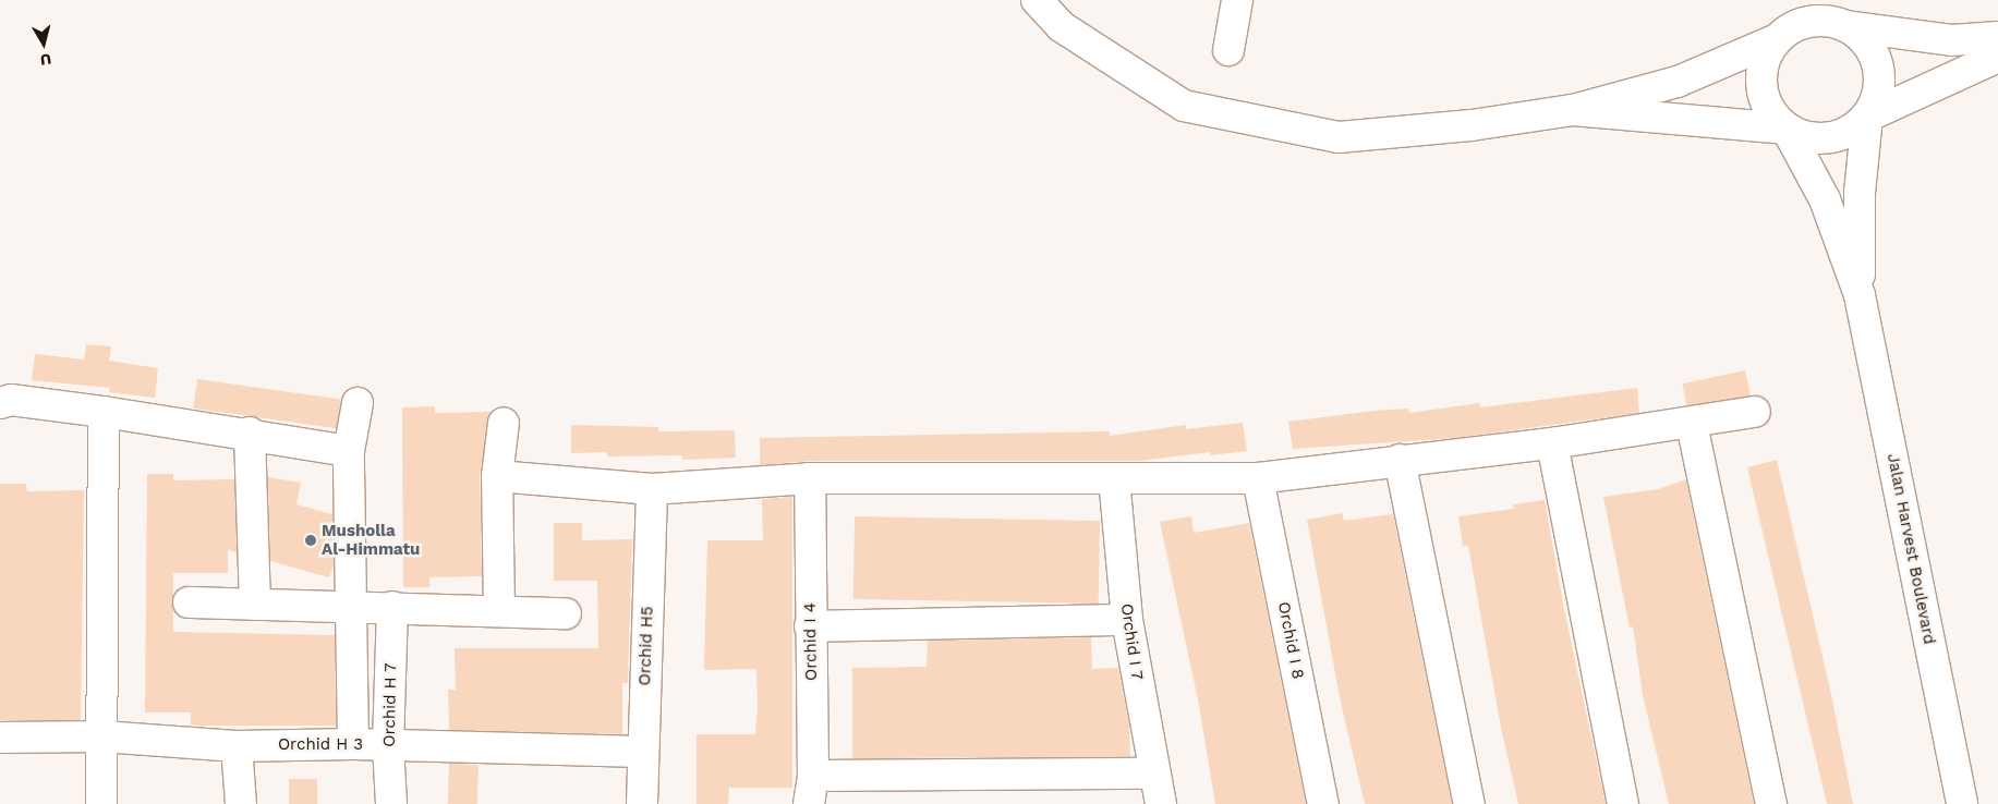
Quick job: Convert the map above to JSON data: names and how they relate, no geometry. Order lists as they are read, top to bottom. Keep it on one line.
{"streets":{"street":["Jalan Harvest Boulevard","Orchid I 8","Orchid I 4","Orchid I 7","Orchid H5","Orchid H 7","Orchid H 3"]},"crossings":[["Orchid H5","Orchid H 3"],["Orchid H 7","Orchid H 3"]],"places":["Musholla Al-Himmatu"],"north":"bottom"}
